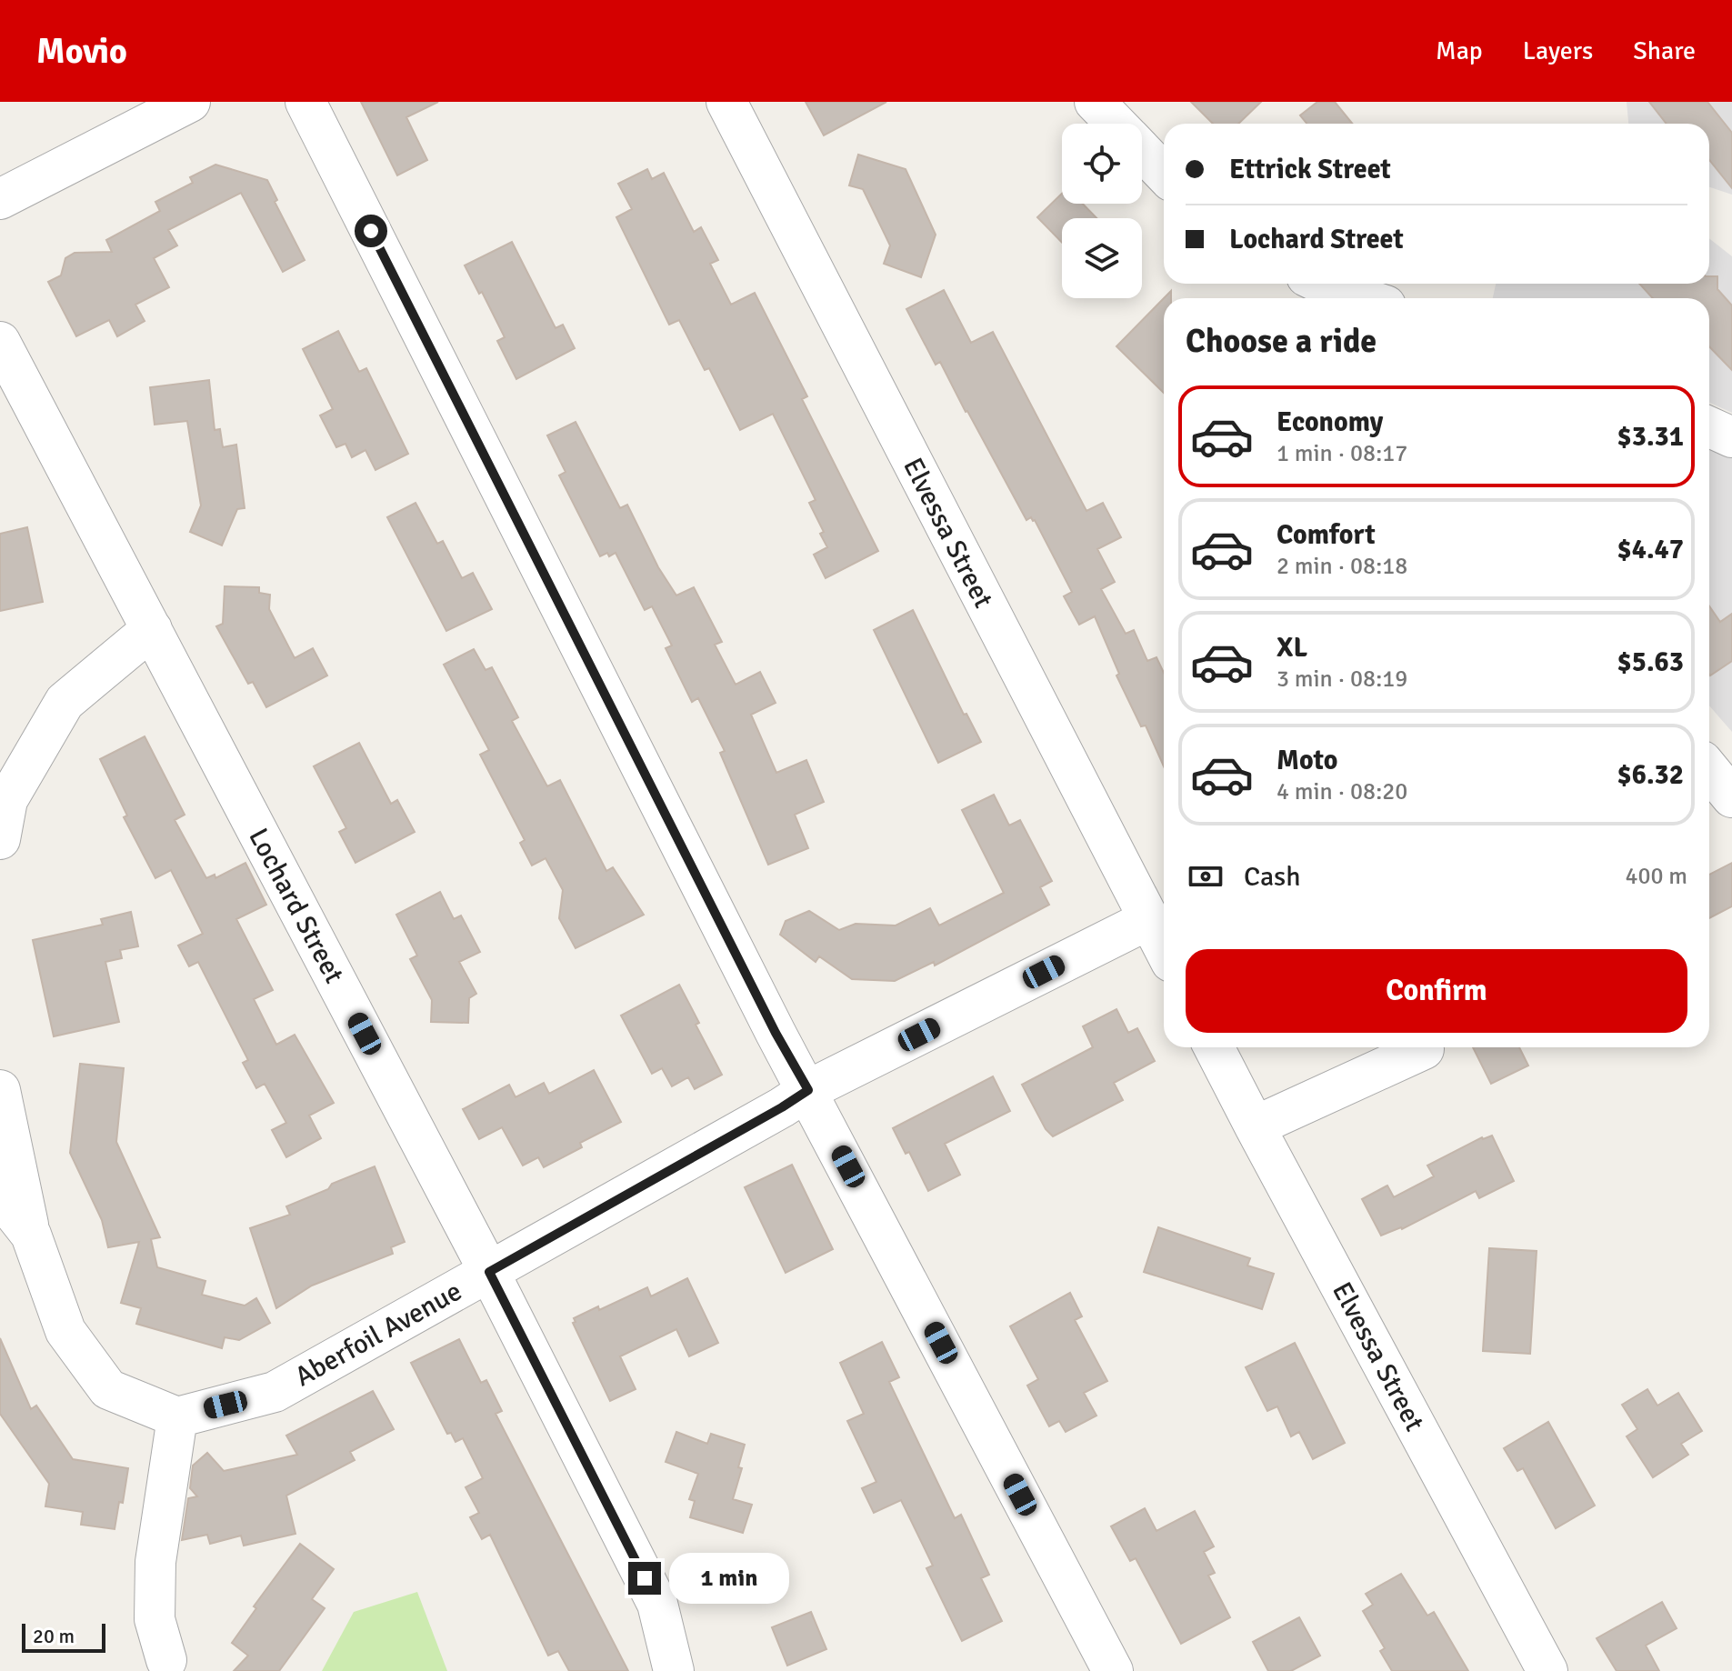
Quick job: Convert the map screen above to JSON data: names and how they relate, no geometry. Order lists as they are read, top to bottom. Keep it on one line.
{"streets":{"street":["Elvessa Street","Lochard Street","Aberfoil Avenue"]},"crossings":[["Elvessa Street","Aberfoil Avenue"],["Lochard Street","Aberfoil Avenue"]],"scale_bar":"20 m","page":{"header":"Movio","nav":["Map","Layers","Share"],"banner":["Ettrick Street","Lochard Street"],"heading":"Choose a ride","list":[{"name":"Economy","note":"1 min · 08:17","value":"$3.31"},{"name":"Comfort","note":"2 min · 08:18","value":"$4.47"},{"name":"XL","note":"3 min · 08:19","value":"$5.63"},{"name":"Moto","note":"4 min · 08:20","value":"$6.32"}],"pay":["Cash","400 m"],"buttons":"Confirm","bubble":"1 min","scale":"20 m"}}
